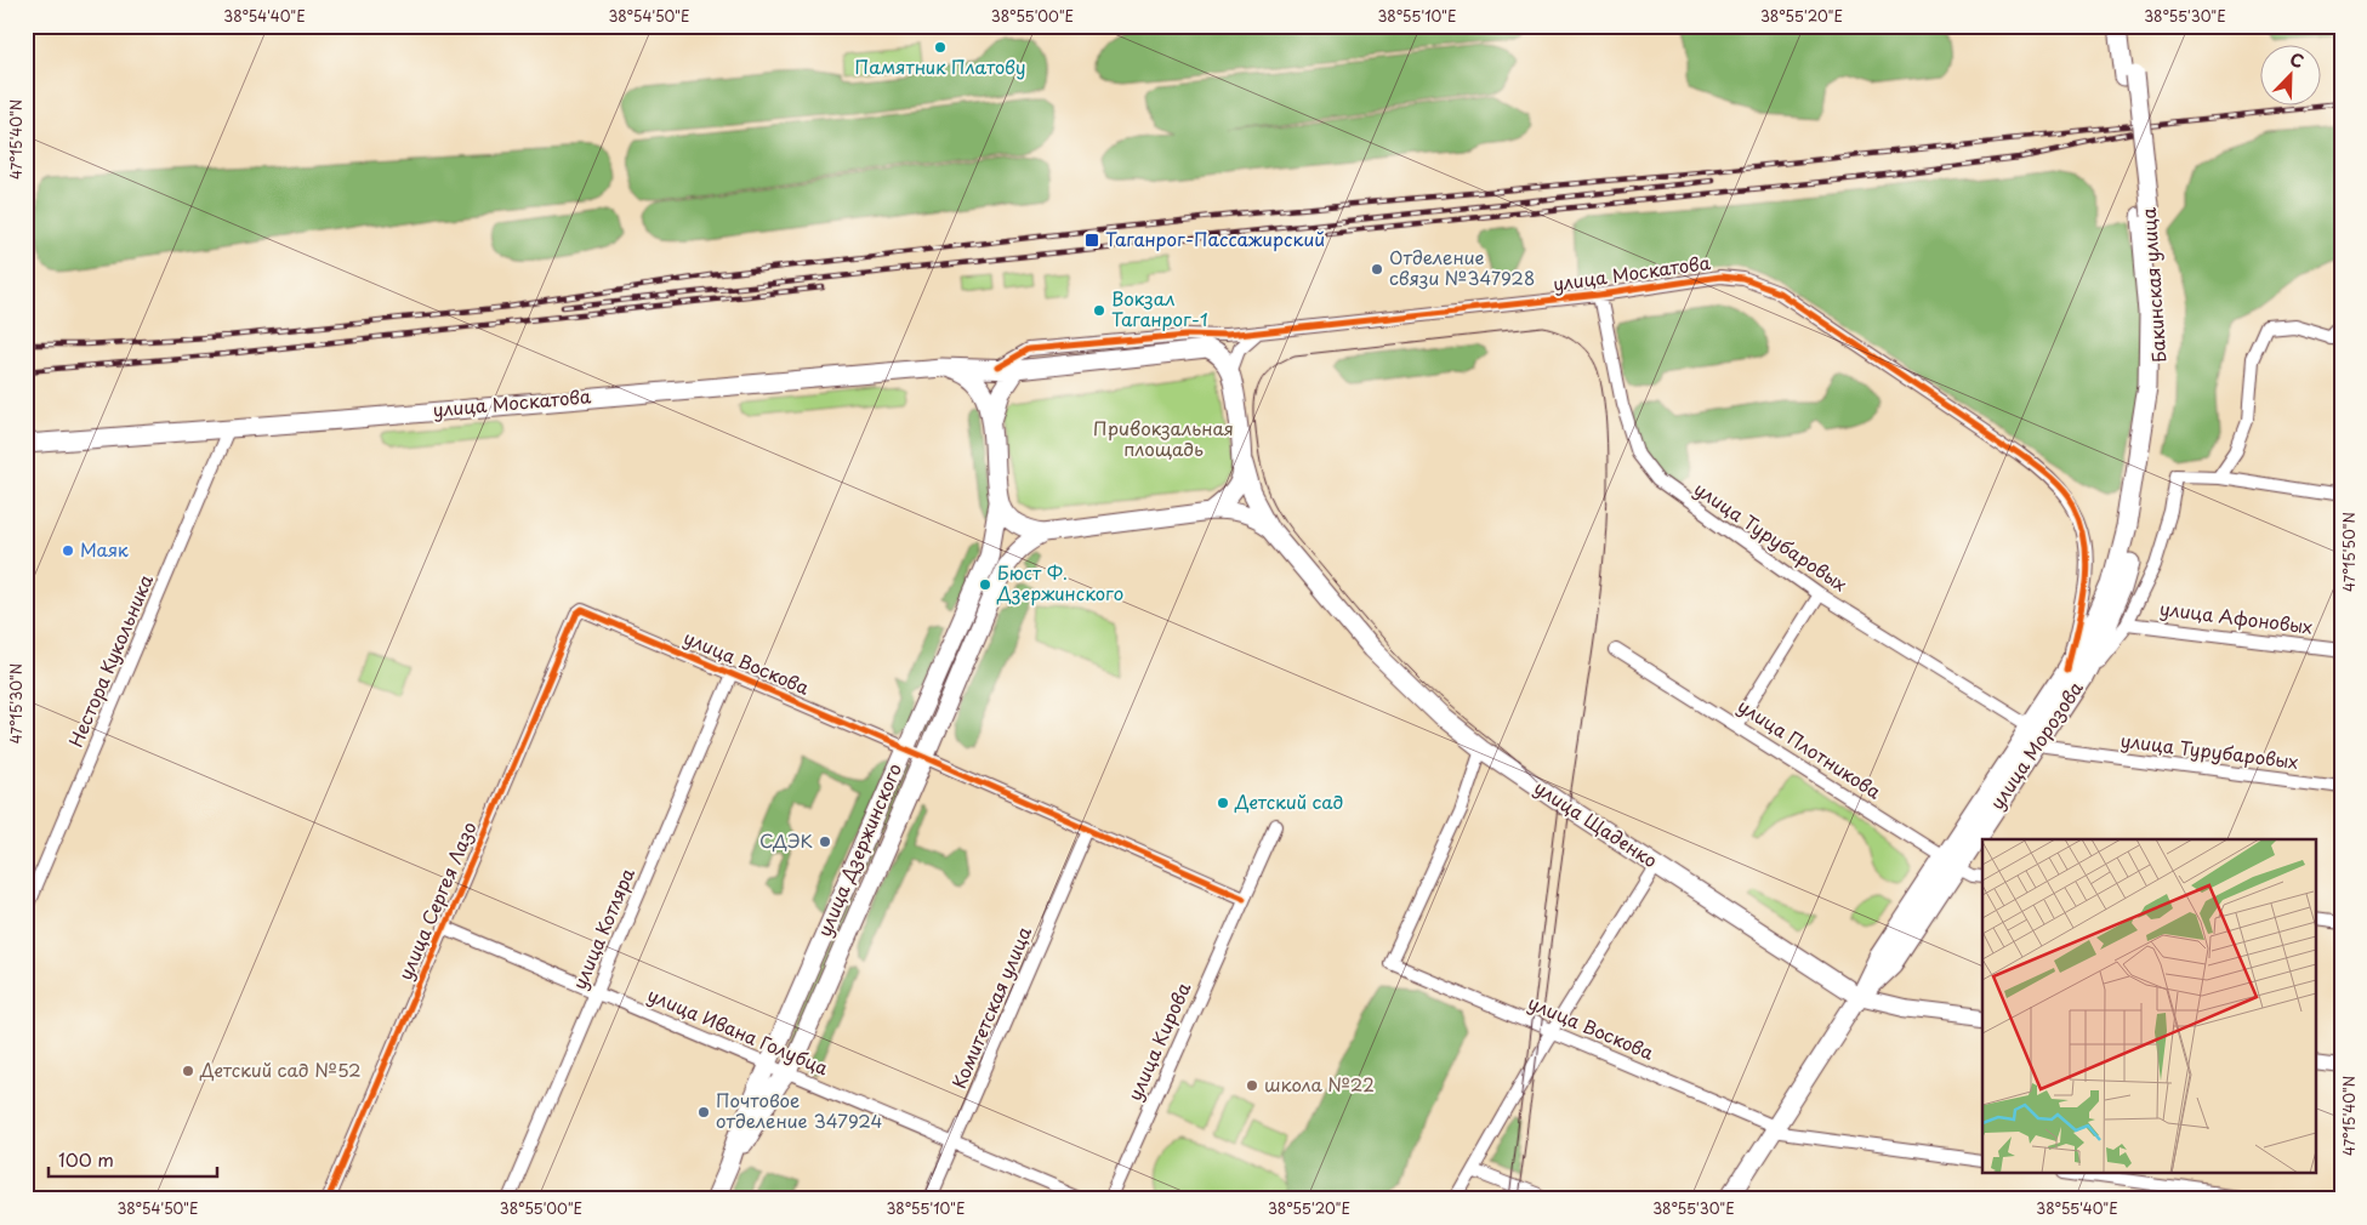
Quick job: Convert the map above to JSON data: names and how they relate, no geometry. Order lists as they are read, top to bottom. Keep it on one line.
{"streets":{"main road":["улица Москатова","Бакинская улица","улица Морозова","улица Щаденко","улица Дзержинского"],"street":["улица Турубаровых","улица Афоновых","Нестора Кукольника","улица Воскова","улица Плотникова","улица Сергея Лазо","улица Котляра","Комитетская улица","улица Ивана Голубца","улица Кирова"]},"crossings":[["улица Москатова","Бакинская улица"],["улица Москатова","улица Турубаровых"],["улица Москатова","Нестора Кукольника"],["улица Москатова","улица Морозова"],["Бакинская улица","улица Морозова"],["улица Турубаровых","улица Морозова"],["улица Афоновых","улица Морозова"],["улица Воскова","улица Морозова"],["улица Воскова","улица Щаденко"],["улица Воскова","улица Дзержинского"],["улица Воскова","улица Сергея Лазо"],["улица Воскова","улица Котляра"],["улица Морозова","улица Плотникова"],["улица Морозова","улица Щаденко"],["улица Дзержинского","улица Ивана Голубца"],["улица Сергея Лазо","улица Ивана Голубца"],["улица Котляра","улица Ивана Голубца"],["Комитетская улица","улица Ивана Голубца"]],"parks":["Привокзальная площадь"],"places":{"other":["Памятник Платову","Отделение связи №347928","Вокзал Таганрог-1","Маяк","Бюст Ф. Дзержинского","Детский сад","СДЭК","Детский сад №52","школа №22","Почтовое отделение 347924"],"transit":["Таганрог-Пассажирский"]},"scale_bar":"100 m","north":"top right","coordinates":["38°54'40\"E","38°54'50\"E","38°55'00\"E","38°55'10\"E","38°55'20\"E","38°55'30\"E","47°15'40\"N","47°15'50\"N","47°15'30\"N","38°55'40\"E"]}
